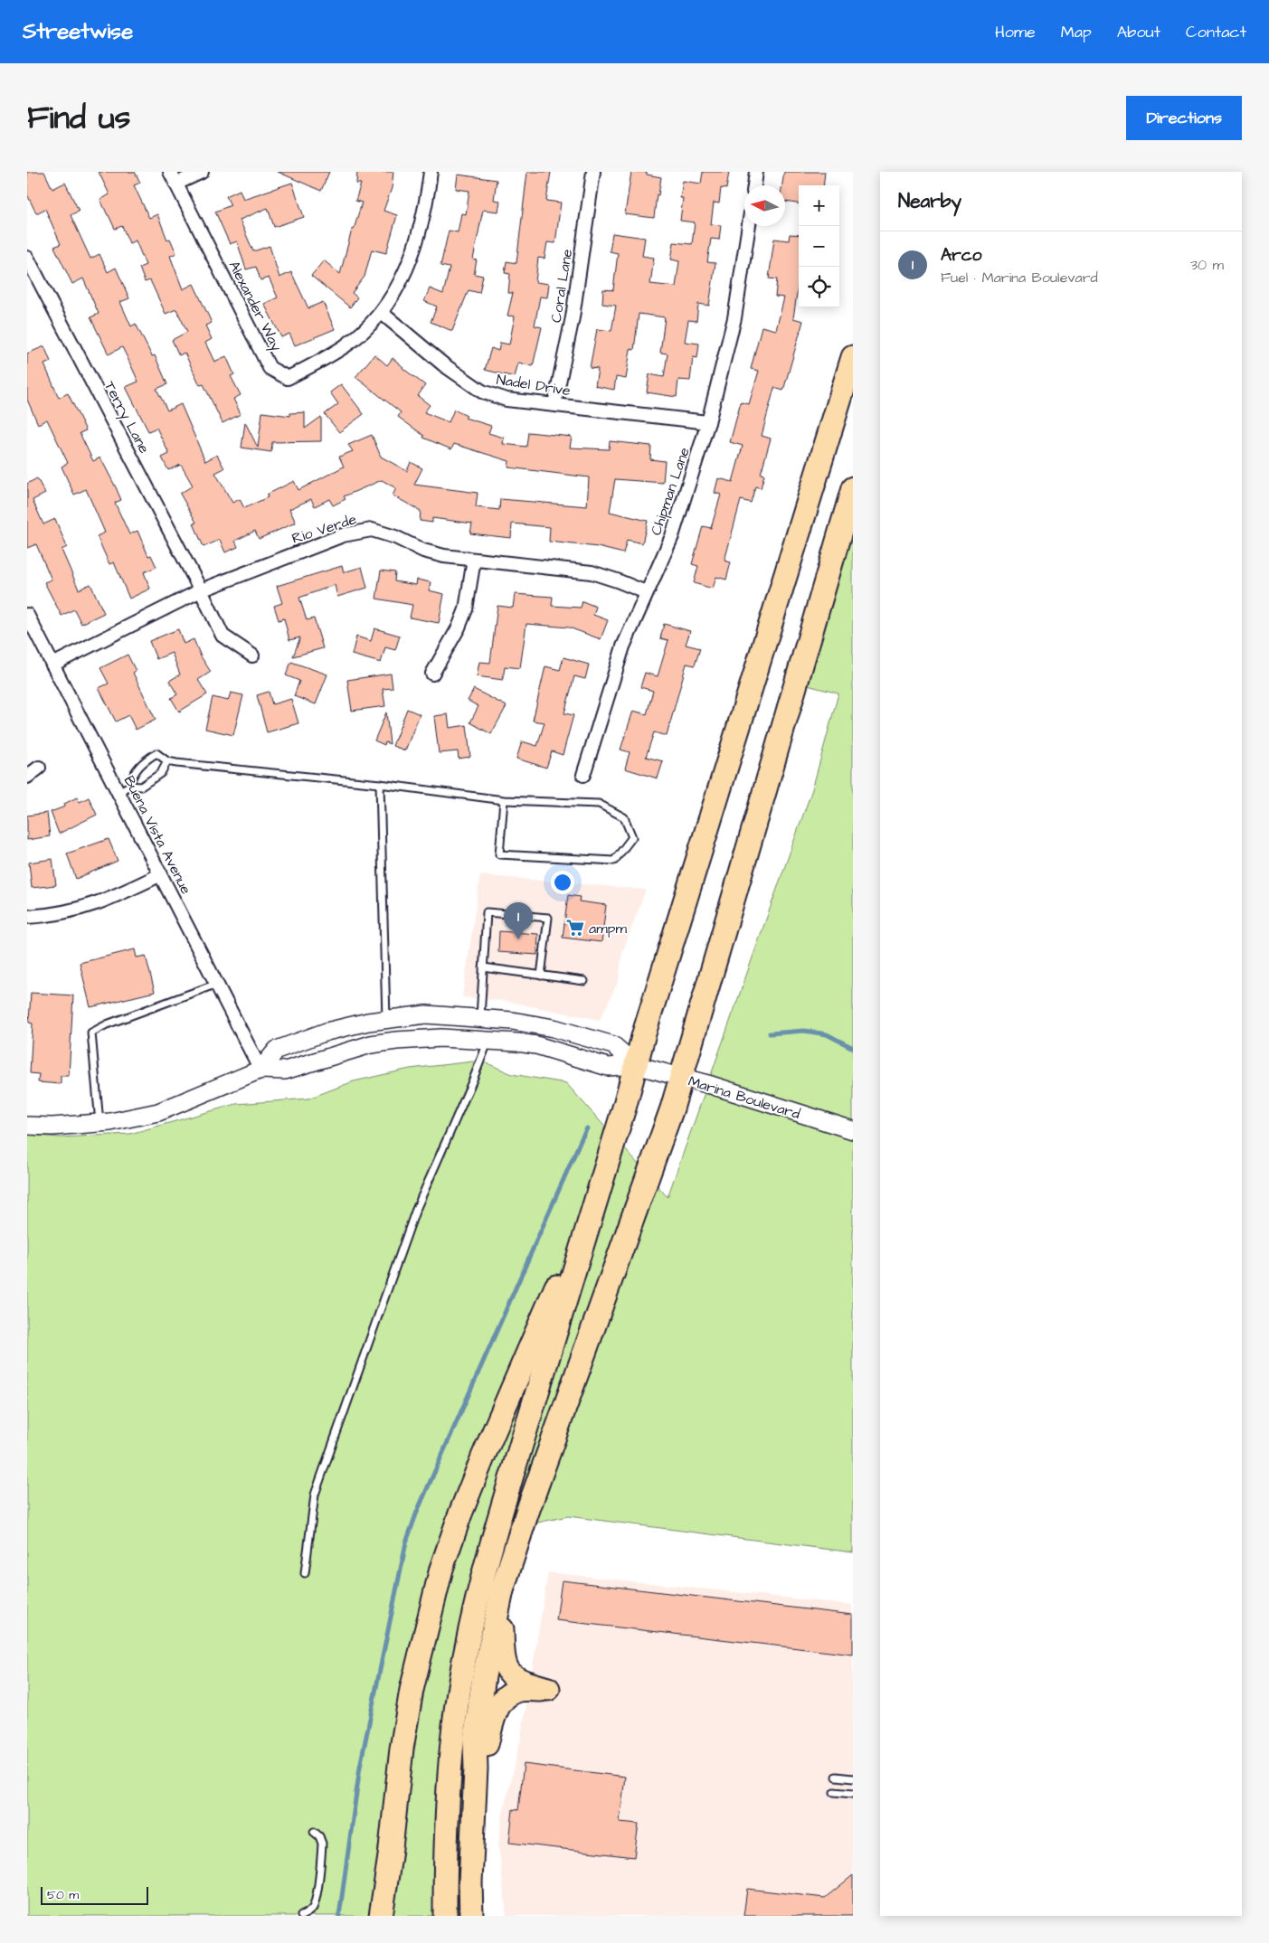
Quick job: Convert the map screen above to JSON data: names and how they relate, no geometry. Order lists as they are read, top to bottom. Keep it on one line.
{"streets":{"street":["Coral Lane","Alexander Way","Nadel Drive","Terry Lane","Chipman Lane","Rio Verde","Buena Vista Avenue","Marina Boulevard"]},"crossings":[["Coral Lane","Nadel Drive"],["Alexander Way","Nadel Drive"],["Nadel Drive","Chipman Lane"],["Terry Lane","Rio Verde"],["Chipman Lane","Rio Verde"],["Rio Verde","Buena Vista Avenue"],["Buena Vista Avenue","Marina Boulevard"]],"places":{"supermarket":["ampm"]},"scale_bar":"50 m","north":"left","page":{"header":"Streetwise","nav":["Home","Map","About","Contact"],"title":"Find us","buttons":"Directions","heading":"Nearby","map_buttons":["+","−"],"list":[{"mark":"1","name":"Arco","note":"Fuel · Marina Boulevard","value":"30 m"}],"pins":"1","scale":"50 m"}}
